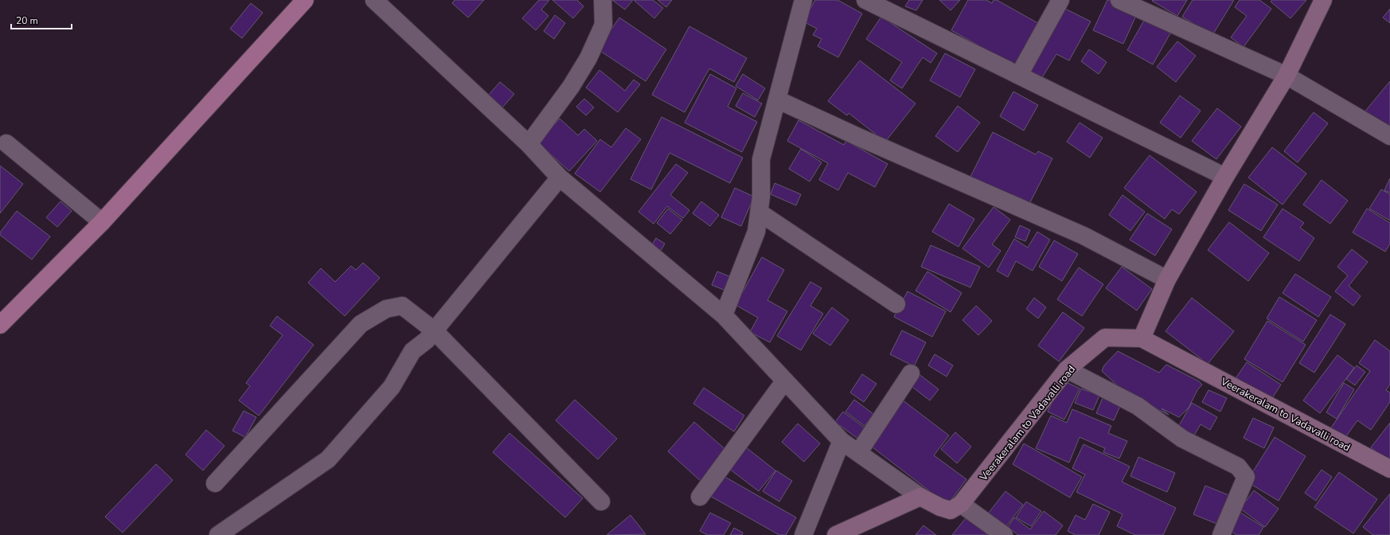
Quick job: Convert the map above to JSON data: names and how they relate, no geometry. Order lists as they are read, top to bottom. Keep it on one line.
{"streets":{"street":["Veerakeralam to Vadavalli road"]},"scale_bar":"20 m"}
